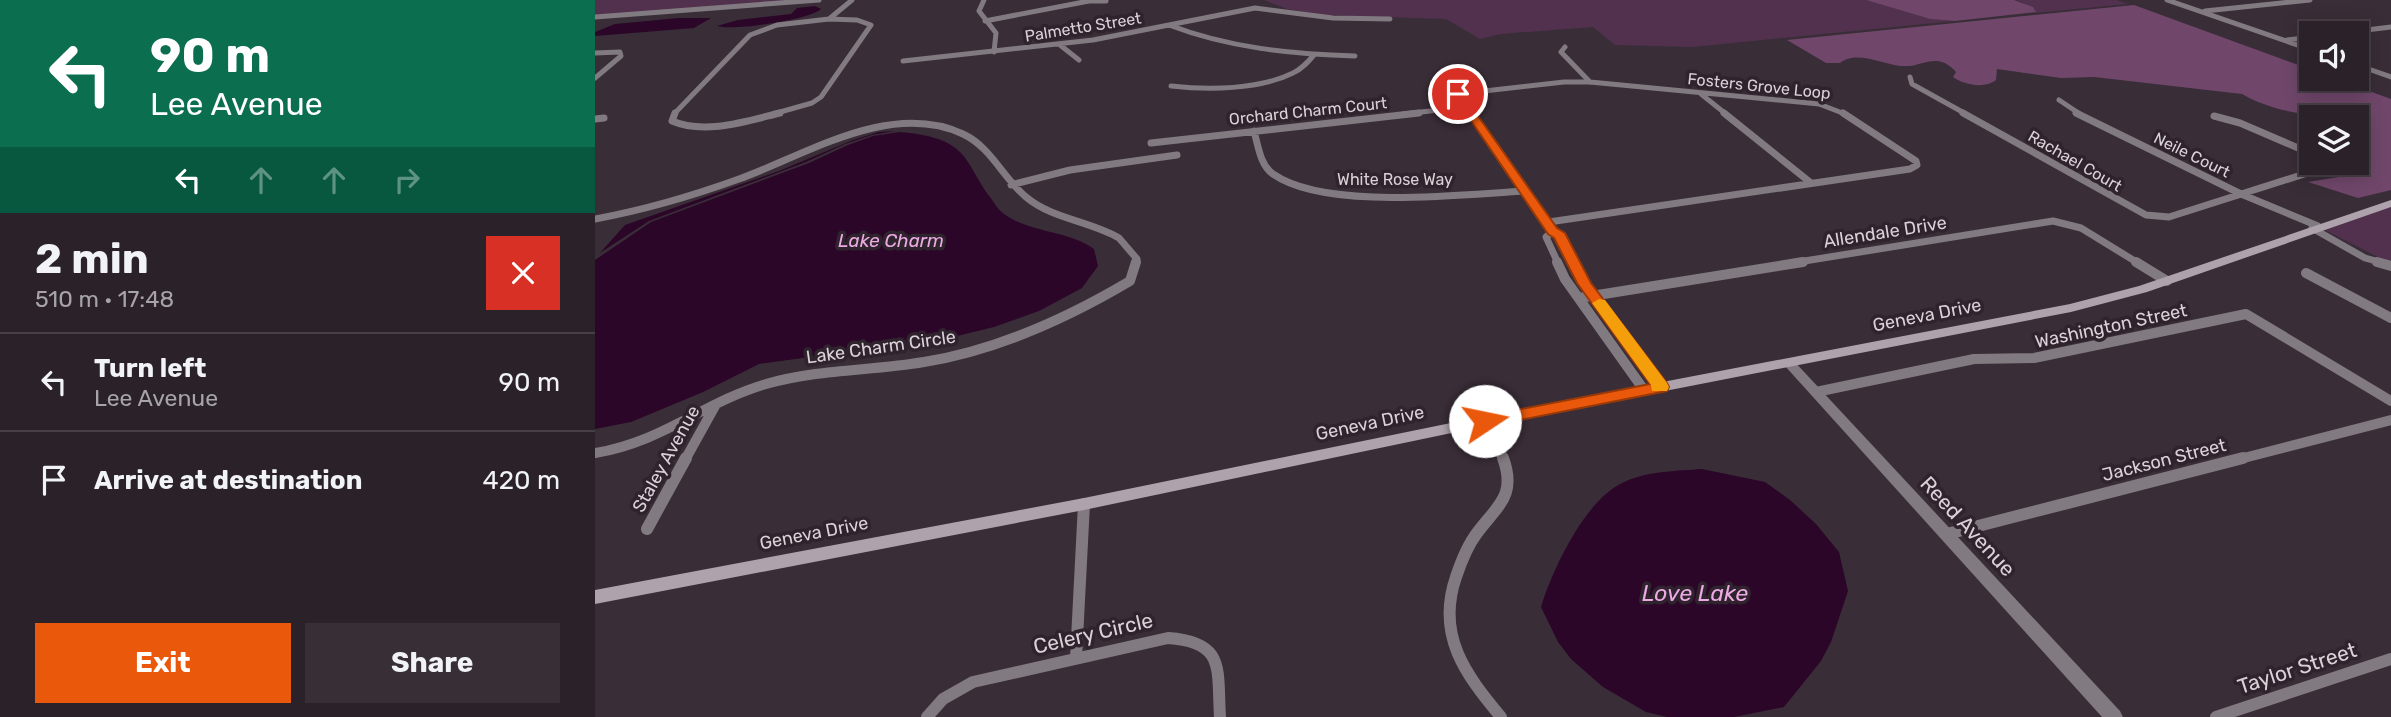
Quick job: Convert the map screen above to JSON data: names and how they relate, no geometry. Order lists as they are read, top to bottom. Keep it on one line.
{"streets":{"main road":["Geneva Drive"],"street":["Palmetto Street","Fosters Grove Loop","Orchard Charm Court","Neile Court","Rachael Court","White Rose Way","Allendale Drive","Washington Street","Lake Charm Circle","Staley Avenue","Jackson Street","Reed Avenue","Celery Circle","Taylor Street"]},"crossings":[["Fosters Grove Loop","Orchard Charm Court"],["Orchard Charm Court","White Rose Way"],["Neile Court","Rachael Court"],["Neile Court","Geneva Drive"],["Allendale Drive","Geneva Drive"],["Geneva Drive","Reed Avenue"],["Washington Street","Reed Avenue"],["Lake Charm Circle","Staley Avenue"],["Jackson Street","Reed Avenue"]],"water":["Lake Charm","Love Lake"],"page":{"turn":["90 m","Lee Avenue"],"heading":["2 min","510 m · 17:48"],"list":[{"name":"Turn left","note":"Lee Avenue","value":"90 m"},{"name":"Arrive at destination","value":"420 m"}],"buttons":["Exit","Share"]}}
